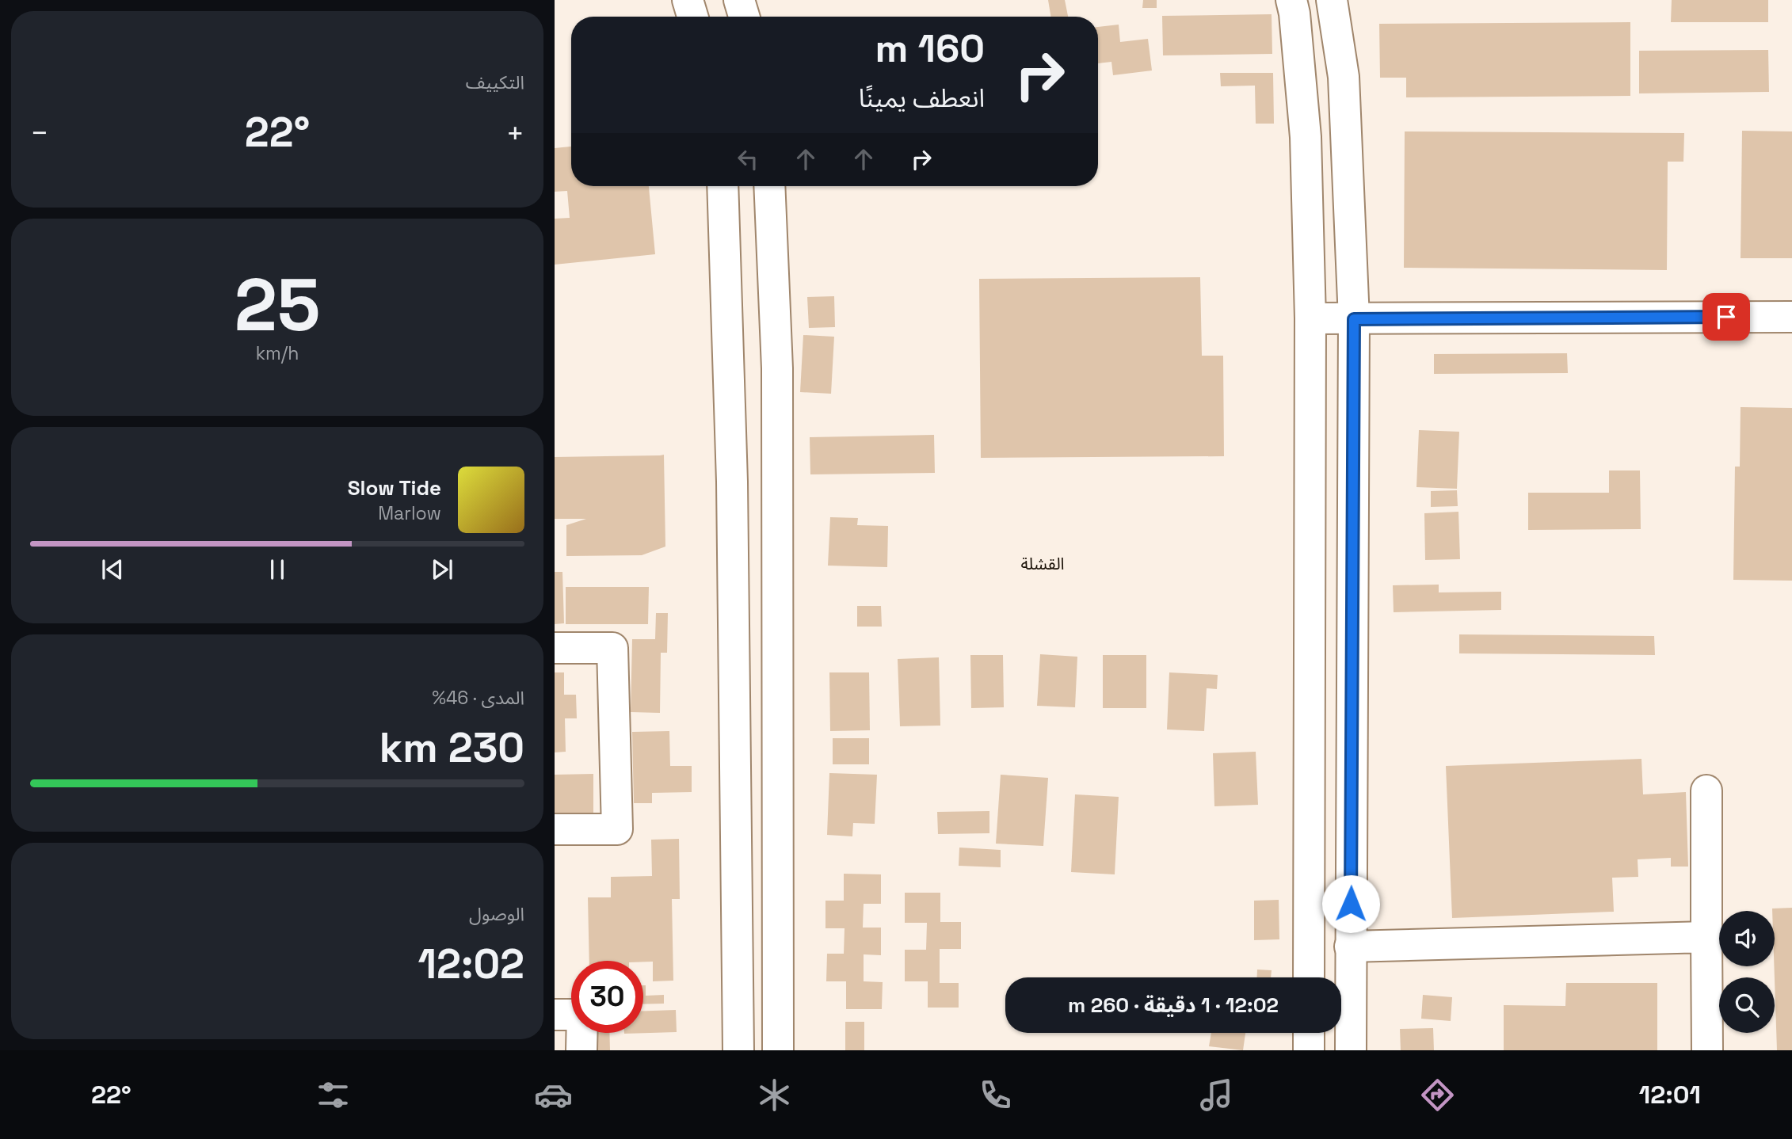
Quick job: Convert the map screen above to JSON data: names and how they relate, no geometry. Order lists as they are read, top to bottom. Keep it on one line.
{"districts":["القشلة"],"page":{"tile":["التكييف",["25","km/h"],["المدى · 46%","230 km"],["الوصول","12:02"]],"turn":["160 m","انعطف يمينًا"],"heat":["−","22°","+"],"song":["Slow Tide","Marlow"],"limit":"30","trip":"12:02 · 1 دقيقة · 260 m","tabs":["12:01","22°"]}}
